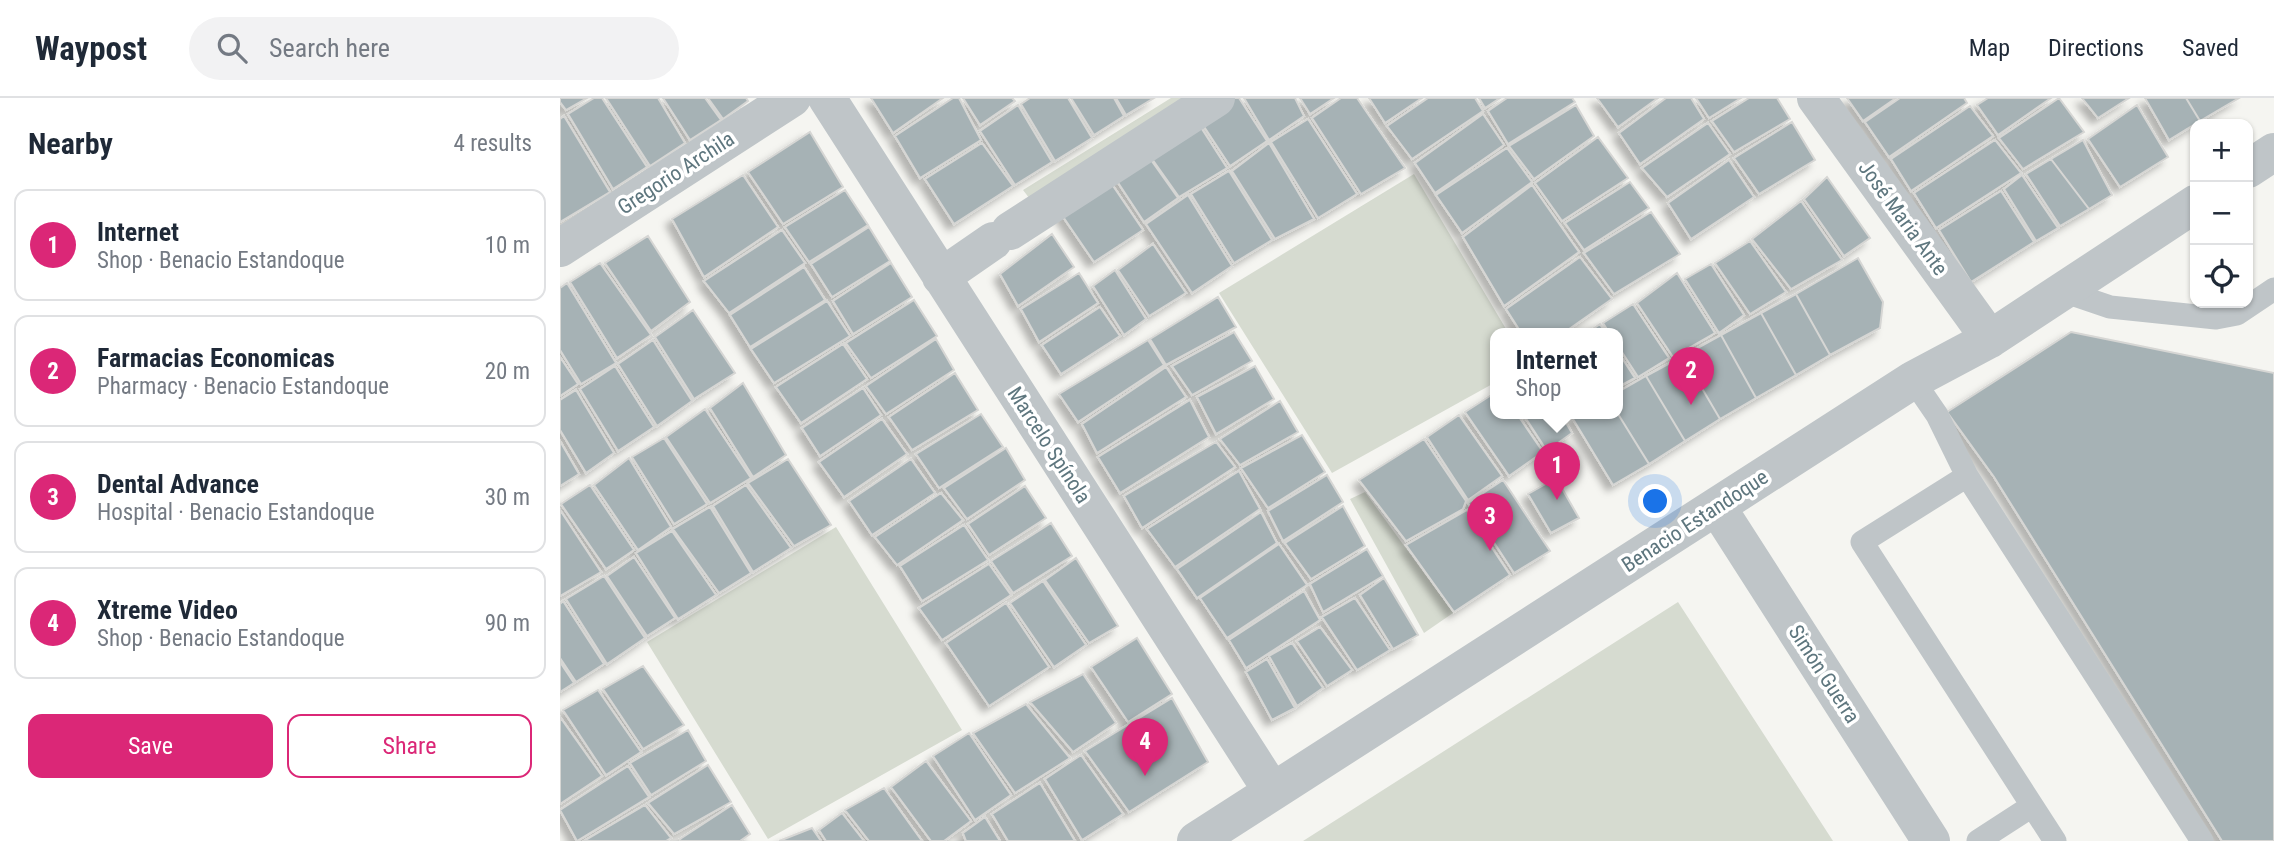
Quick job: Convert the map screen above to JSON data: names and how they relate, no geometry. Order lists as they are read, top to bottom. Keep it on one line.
{"streets":{"street":["Gregorio Archila","José Maria Ante","Marcelo Spínola","Benacio Estandoque","Simón Guerra"]},"crossings":[["José Maria Ante","Benacio Estandoque"],["Marcelo Spínola","Benacio Estandoque"],["Benacio Estandoque","Simón Guerra"]],"page":{"header":"Waypost","search":"Search here","nav":["Map","Directions","Saved"],"heading":["Nearby","4 results"],"map_buttons":["+","−"],"list":[{"mark":"1","name":"Internet","note":"Shop · Benacio Estandoque","value":"10 m"},{"mark":"2","name":"Farmacias Economicas","note":"Pharmacy · Benacio Estandoque","value":"20 m"},{"mark":"3","name":"Dental Advance","note":"Hospital · Benacio Estandoque","value":"30 m"},{"mark":"4","name":"Xtreme Video","note":"Shop · Benacio Estandoque","value":"90 m"}],"popup":["Internet","Shop"],"pins":["2","1","3","4"],"buttons":["Save","Share"]}}
